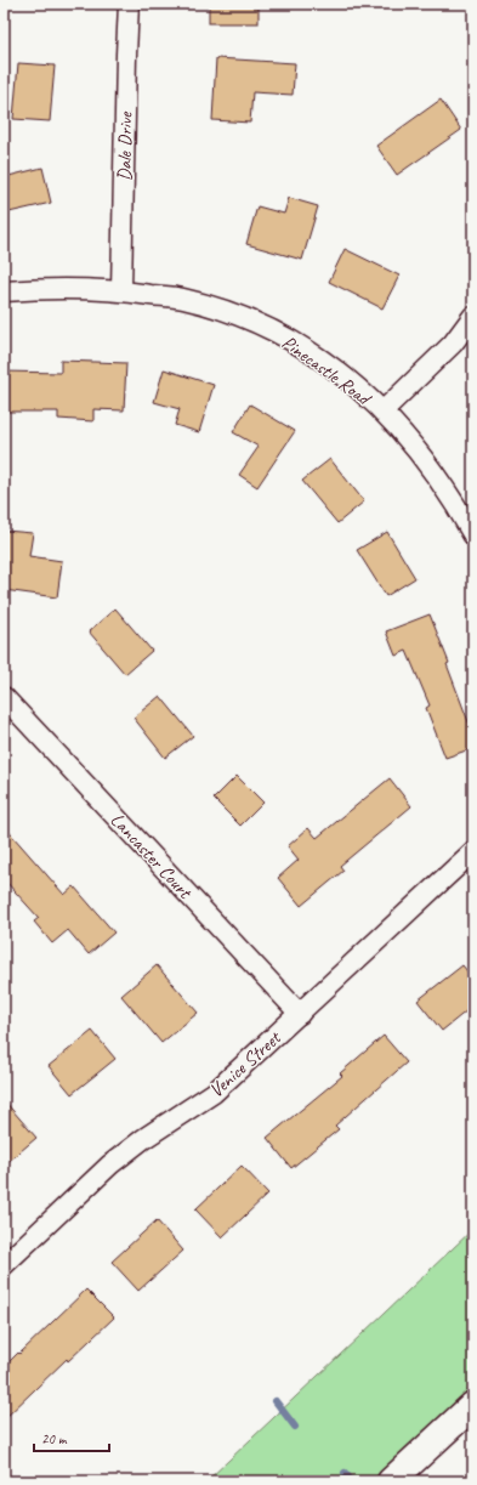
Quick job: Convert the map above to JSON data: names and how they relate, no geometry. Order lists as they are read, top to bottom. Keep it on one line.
{"streets":{"street":["Dale Drive","Pinecastle Road","Lancaster Court","Venice Street"]},"crossings":[["Dale Drive","Pinecastle Road"],["Lancaster Court","Venice Street"]],"scale_bar":"20 m"}
